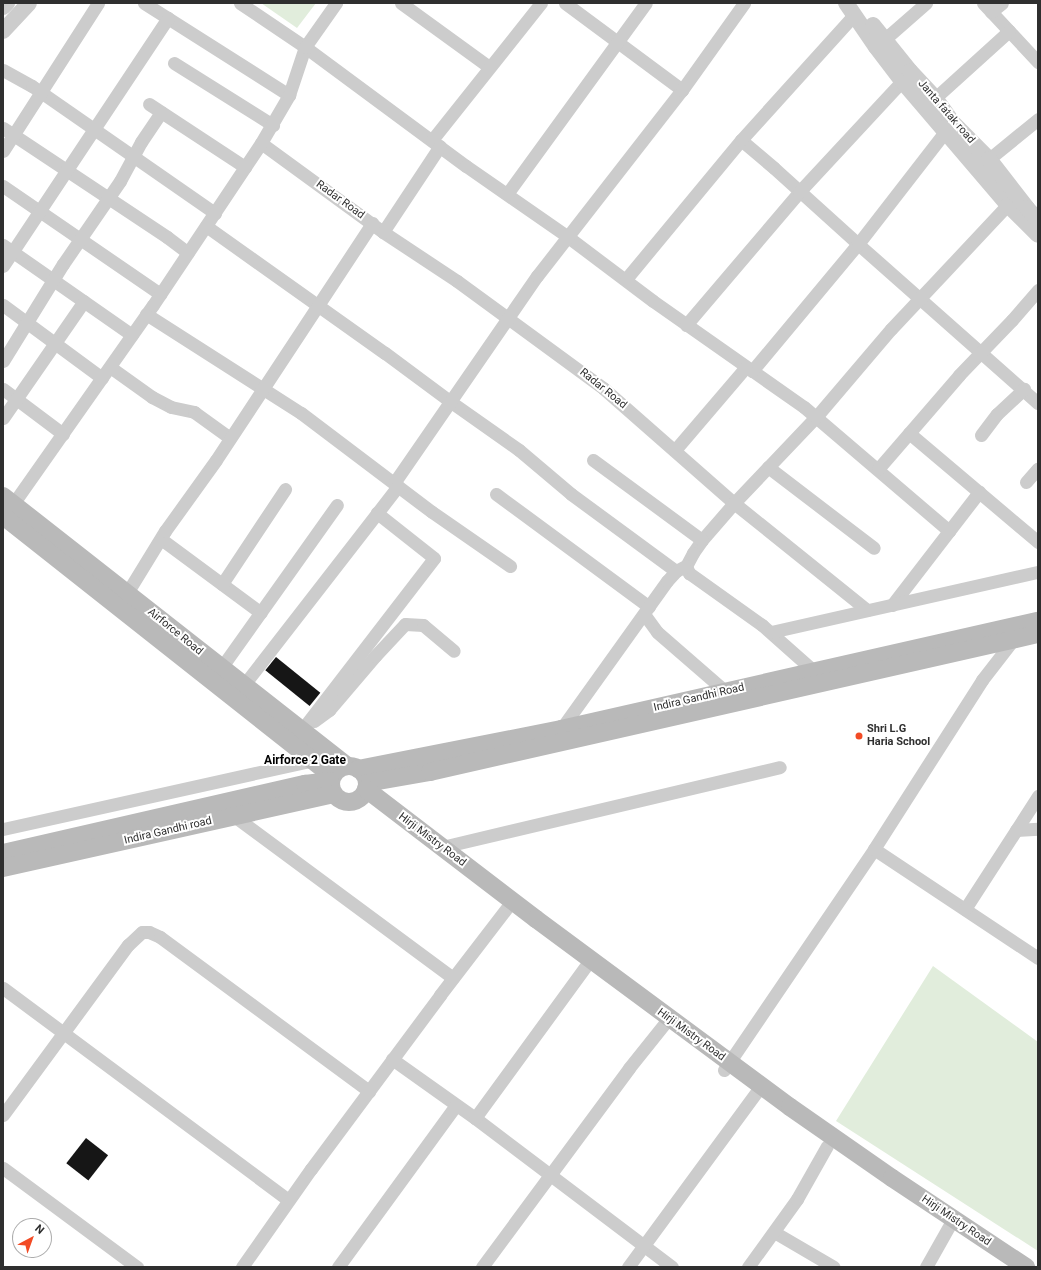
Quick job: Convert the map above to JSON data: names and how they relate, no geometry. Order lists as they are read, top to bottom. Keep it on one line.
{"streets":{"main road":["Airforce Road","Indira Gandhi Road","Indira Gandhi road","Hirji Mistry Road"],"street":["Janta fatak road","Radar Road"]},"crossings":[["Airforce Road","Indira Gandhi Road"],["Airforce Road","Indira Gandhi road"],["Airforce Road","Hirji Mistry Road"],["Indira Gandhi Road","Indira Gandhi road"],["Indira Gandhi Road","Hirji Mistry Road"],["Indira Gandhi road","Hirji Mistry Road"]],"districts":["Airforce 2 Gate"],"places":["Shri L.G Haria School"],"north":"top right"}
